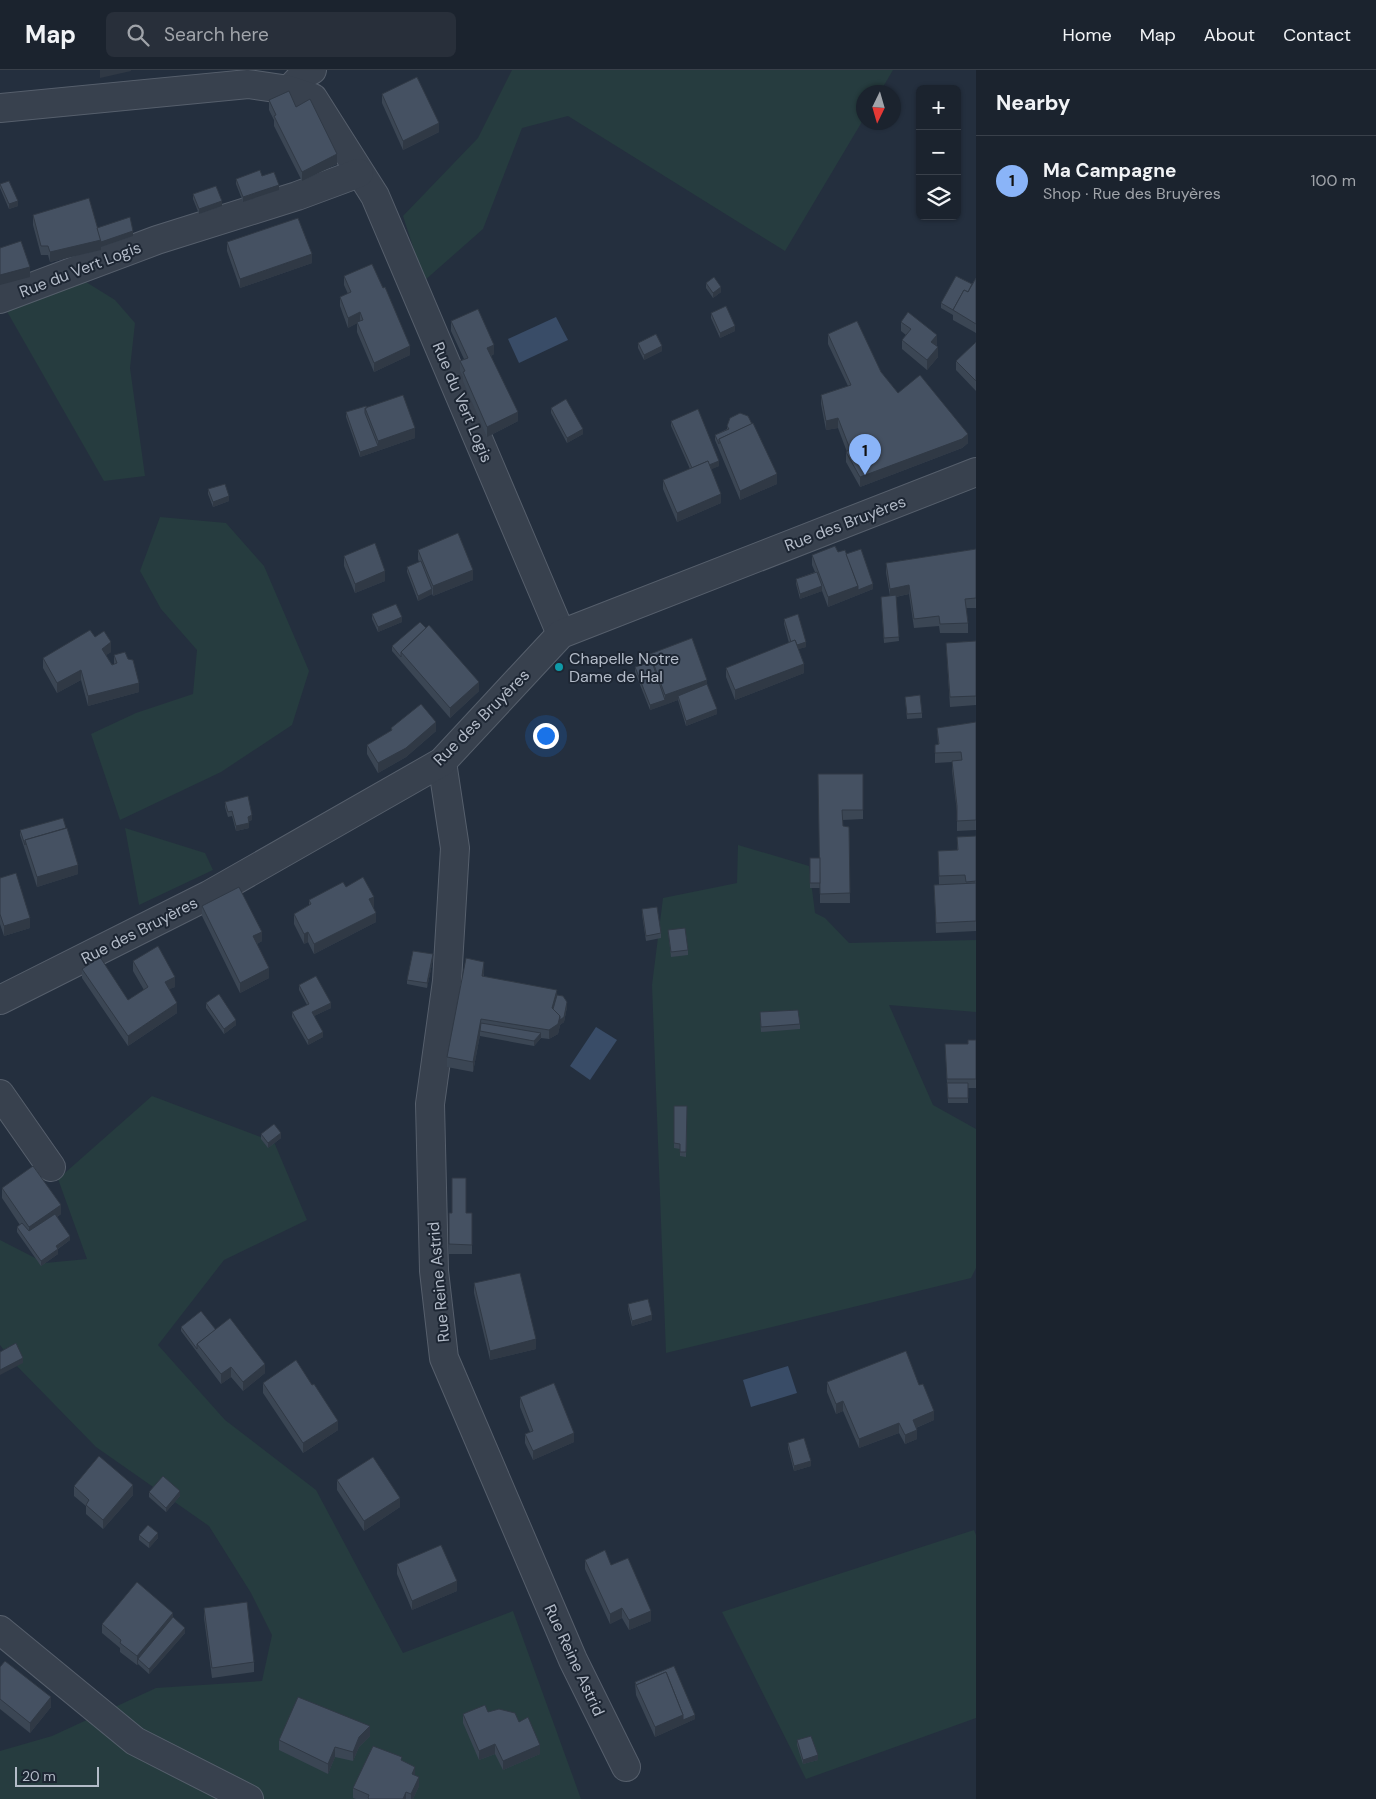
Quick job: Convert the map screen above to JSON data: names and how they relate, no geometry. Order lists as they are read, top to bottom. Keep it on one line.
{"streets":{"street":["Rue du Vert Logis","Rue des Bruyères","Rue Reine Astrid"]},"crossings":[["Rue du Vert Logis","Rue des Bruyères"],["Rue des Bruyères","Rue Reine Astrid"]],"places":["Chapelle Notre Dame de Hal"],"scale_bar":"20 m","north":"bottom","page":{"header":"Map","search":"Search here","nav":["Home","Map","About","Contact"],"heading":"Nearby","map_buttons":["+","−"],"list":[{"mark":"1","name":"Ma Campagne","note":"Shop · Rue des Bruyères","value":"100 m"}],"pins":"1","scale":"20 m"}}
